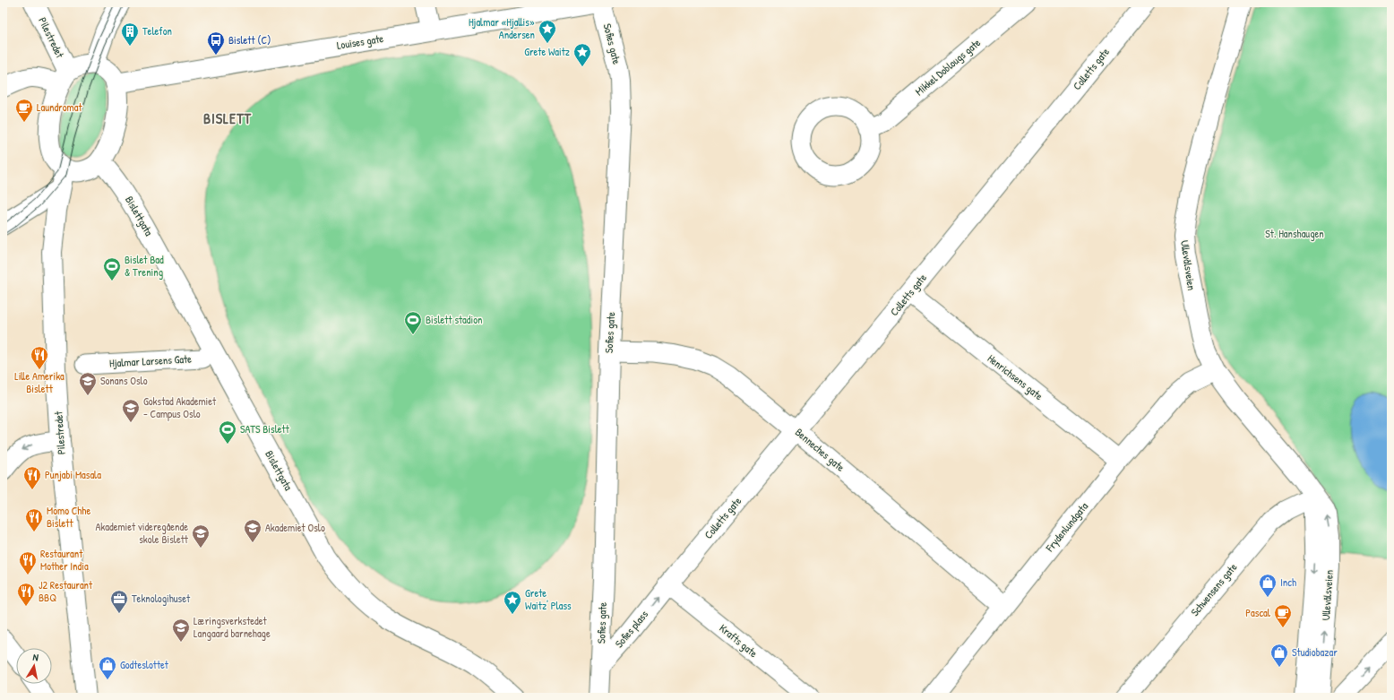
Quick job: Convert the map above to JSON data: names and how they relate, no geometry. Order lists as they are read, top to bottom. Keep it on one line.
{"streets":{"main road":["Pilestredet","Louises gate","Sofies gate","Ullevålsveien"],"street":["Mikkel Doblougs gate","Colletts gate","Bislettgata","Hjalmar Larsens Gate","Henrichsens gate","Benneches gate","Frydenlundgata","Schwensens gate","Sofies plass","Krafts gate"]},"crossings":[["Pilestredet","Louises gate"],["Pilestredet","Bislettgata"],["Louises gate","Sofies gate"],["Louises gate","Bislettgata"],["Sofies gate","Benneches gate"],["Sofies gate","Sofies plass"],["Colletts gate","Henrichsens gate"],["Colletts gate","Benneches gate"],["Colletts gate","Sofies plass"],["Colletts gate","Krafts gate"],["Bislettgata","Hjalmar Larsens Gate"],["Ullevålsveien","Frydenlundgata"],["Ullevålsveien","Schwensens gate"],["Henrichsens gate","Frydenlundgata"],["Benneches gate","Frydenlundgata"],["Sofies plass","Krafts gate"]],"one_way":["Sofies plass"],"districts":["BISLETT"],"parks":["St. Hanshaugen"],"places":{"place":["Hjalmar «Hjallis» Andersen","Grete Waitz","Grete Waitz' Plass"],"building":["Telefon"],"bus stop":["Bislett (C)"],"cafe":["Laundromat","Pascal"],"sports":["Bislet Bad & Trening","Bislett stadion","SATS Bislett"],"restaurant":["Lille Amerika Bislett","Punjabi Masala","Momo Chhe Bislett","Restaurant Mother India","J2 Restaurant BBQ"],"school or university":["Sonans Oslo","Gokstad Akademiet - Campus Oslo","Akademiet Oslo","Akademiet videregående skole Bislett","Læringsverkstedet Langaard barnehage"],"shop":["Inch","Studiobazar","Godteslottet"],"office":["Teknologihuset"]},"north":"top"}
